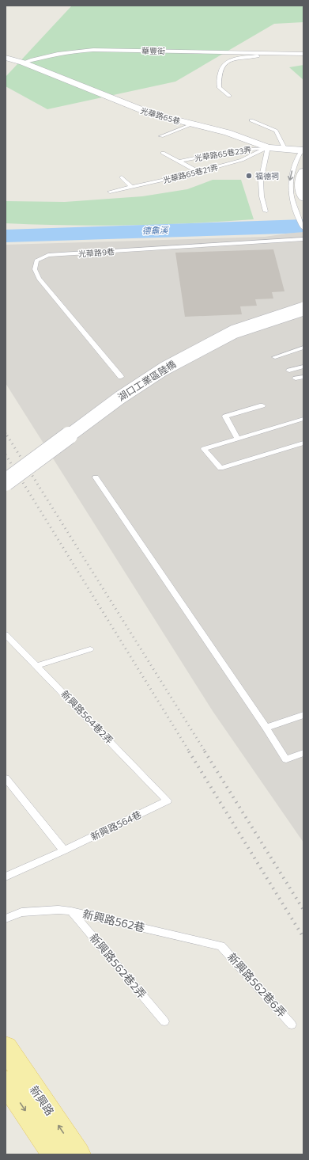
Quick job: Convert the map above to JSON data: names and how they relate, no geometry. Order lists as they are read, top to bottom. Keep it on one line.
{"streets":{"main road":["新興路"],"street":["光華路65巷","湖口工業區陸橋"],"lane":["華豐街","光華路65巷23弄","光華路65巷21弄","光華路9巷","新興路564巷2弄","新興路564巷","新興路562巷","新興路562巷2弄","新興路562巷6弄"]},"crossings":[["華豐街","光華路65巷"],["光華路65巷","光華路65巷23弄"],["光華路65巷","光華路65巷21弄"],["光華路65巷23弄","光華路65巷21弄"],["新興路564巷2弄","新興路564巷"],["新興路562巷","新興路562巷2弄"],["新興路562巷","新興路562巷6弄"]],"water":["德龜溪"],"places":["福德祠"]}
